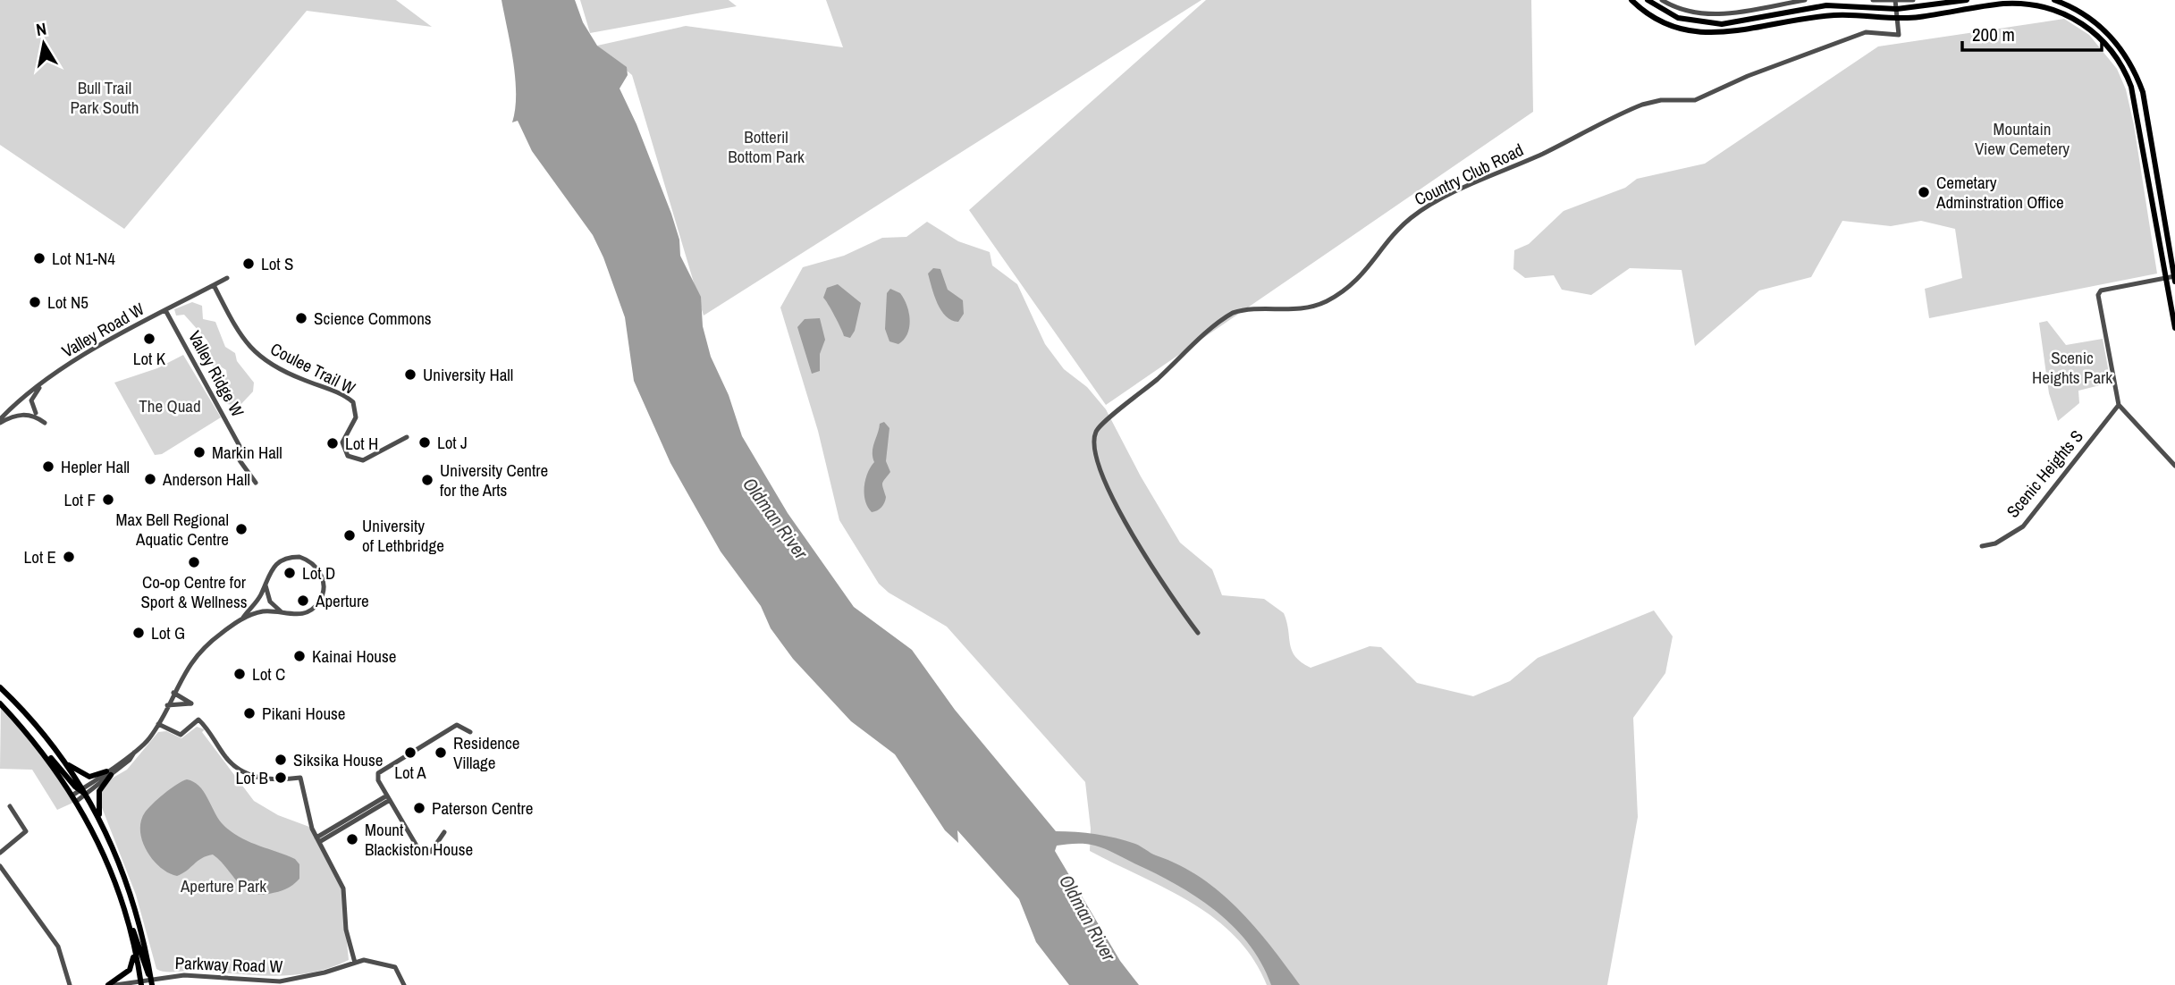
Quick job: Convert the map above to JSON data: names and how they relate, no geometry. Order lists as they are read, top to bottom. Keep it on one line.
{"streets":{"street":["Country Club Road","Valley Road W","Coulee Trail W","Valley Ridge W","Scenic Heights S","Parkway Road W"]},"crossings":[["Valley Road W","Coulee Trail W"],["Valley Road W","Valley Ridge W"]],"water":["Oldman River"],"parks":["Bull Trail Park South","Mountain View Cemetery","Botteril Bottom Park","Scenic Heights Park","The Quad","Aperture Park"],"places":["Cemetary Adminstration Office","Lot N1-N4","Lot S","Lot N5","Science Commons","Lot K","University Hall","Lot J","Lot H","Markin Hall","Hepler Hall","Anderson Hall","University Centre for the Arts","Lot F","Max Bell Regional Aquatic Centre","University of Lethbridge","Lot E","Co-op Centre for Sport & Wellness","Lot D","Aperture","Lot G","Kainai House","Lot C","Pikani House","Lot A","Residence Village","Siksika House","Lot B","Paterson Centre","Mount Blackiston House"],"scale_bar":"200 m","north":"top"}
